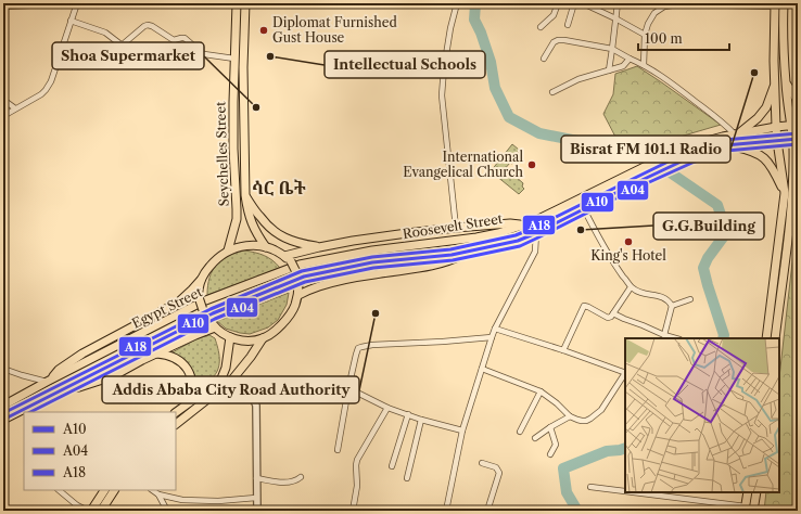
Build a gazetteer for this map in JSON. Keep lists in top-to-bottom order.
{
  "streets": {
    "main road": ["Seychelles Street", "Roosevelt Street", "Egypt Street"]
  },
  "crossings": [
    ["Roosevelt Street", "Egypt Street"]
  ],
  "districts": ["ሳር ቤት"],
  "places": [
    "Diplomat Furnished Gust House",
    "Intellectual Schools",
    "Bisrat FM 101.1 Radio",
    "Shoa Supermarket",
    "International Evangelical Church",
    "G.G.Building",
    "King's Hotel",
    "Addis Ababa City Road Authority"
  ],
  "lines": ["transit line A18", "transit line A10", "transit line A04"],
  "legend": ["A10", "A04", "A18"],
  "scale_bar": "100 m"
}
